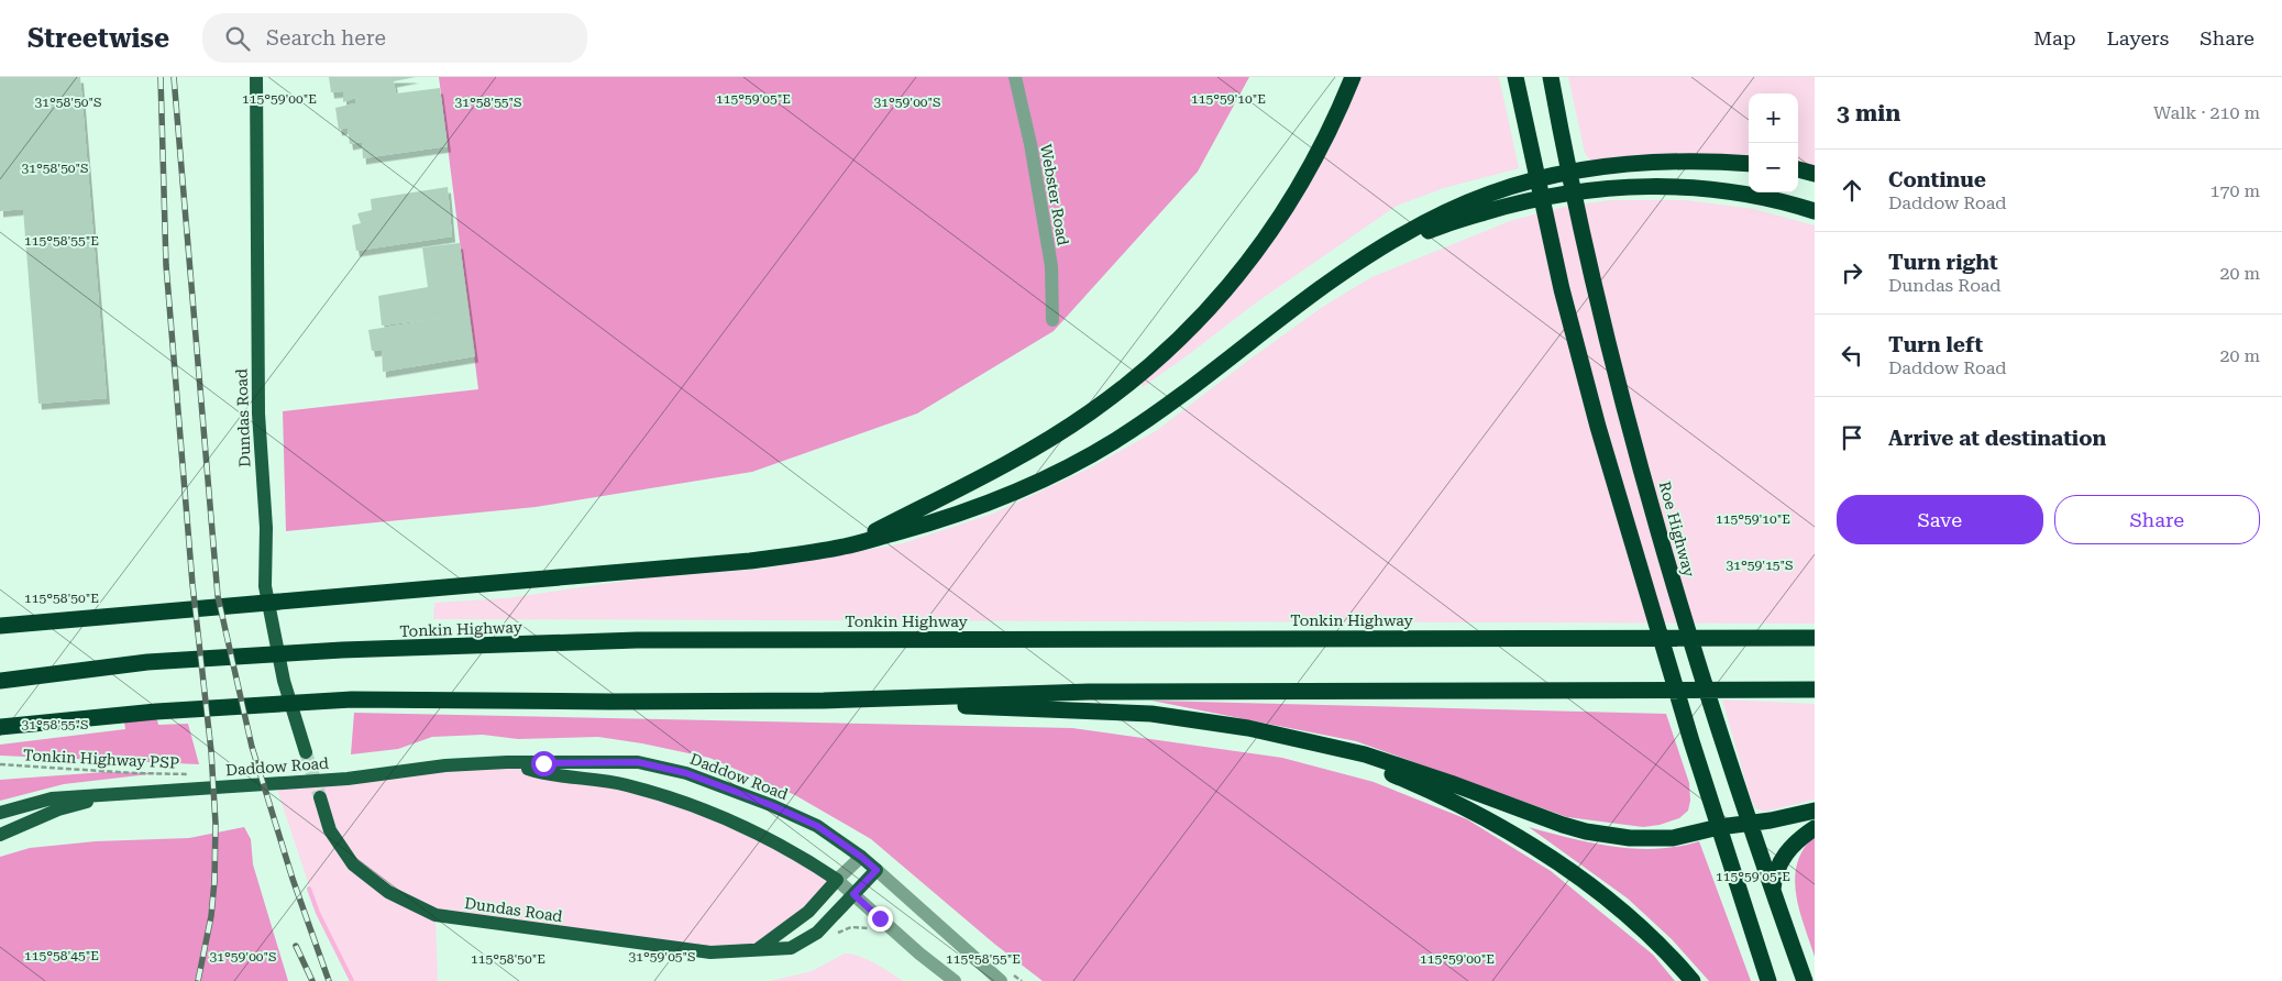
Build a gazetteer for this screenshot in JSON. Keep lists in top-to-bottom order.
{
  "streets": {
    "highway": ["Roe Highway", "Tonkin Highway"],
    "main road": ["Dundas Road", "Daddow Road"],
    "street": ["Webster Road"],
    "path": ["Tonkin Highway PSP"]
  },
  "crossings": [
    ["Dundas Road", "Daddow Road"]
  ],
  "page": {
    "header": "Streetwise",
    "search": "Search here",
    "nav": ["Map", "Layers", "Share"],
    "heading": ["3 min", "Walk · 210 m"],
    "map_buttons": ["+", "−"],
    "list": [
      ["Continue", "Daddow Road", "170 m"],
      ["Turn right", "Dundas Road", "20 m"],
      ["Turn left", "Daddow Road", "20 m"],
      "Arrive at destination"
    ],
    "buttons": ["Save", "Share"]
  },
  "coordinates": [
    "115°59'00\"E",
    "115°59'05\"E",
    "115°59'10\"E",
    "31°58'50\"S",
    "31°58'55\"S",
    "31°59'00\"S",
    "115°58'55\"E",
    "31°59'15\"S",
    "115°58'50\"E",
    "115°58'45\"E",
    "31°59'05\"S"
  ]
}
